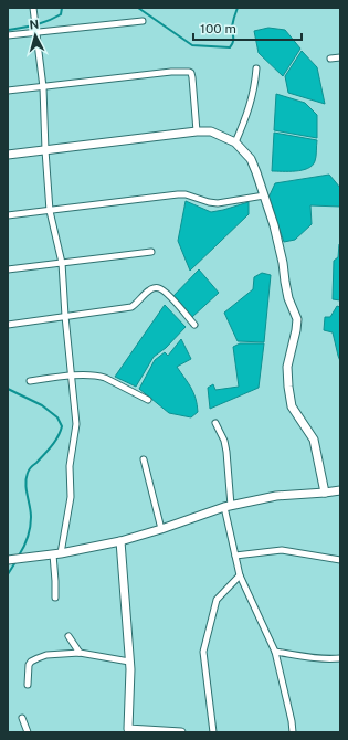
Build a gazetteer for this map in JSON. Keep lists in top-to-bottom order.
{
  "scale_bar": "100 m",
  "north": "top"
}
